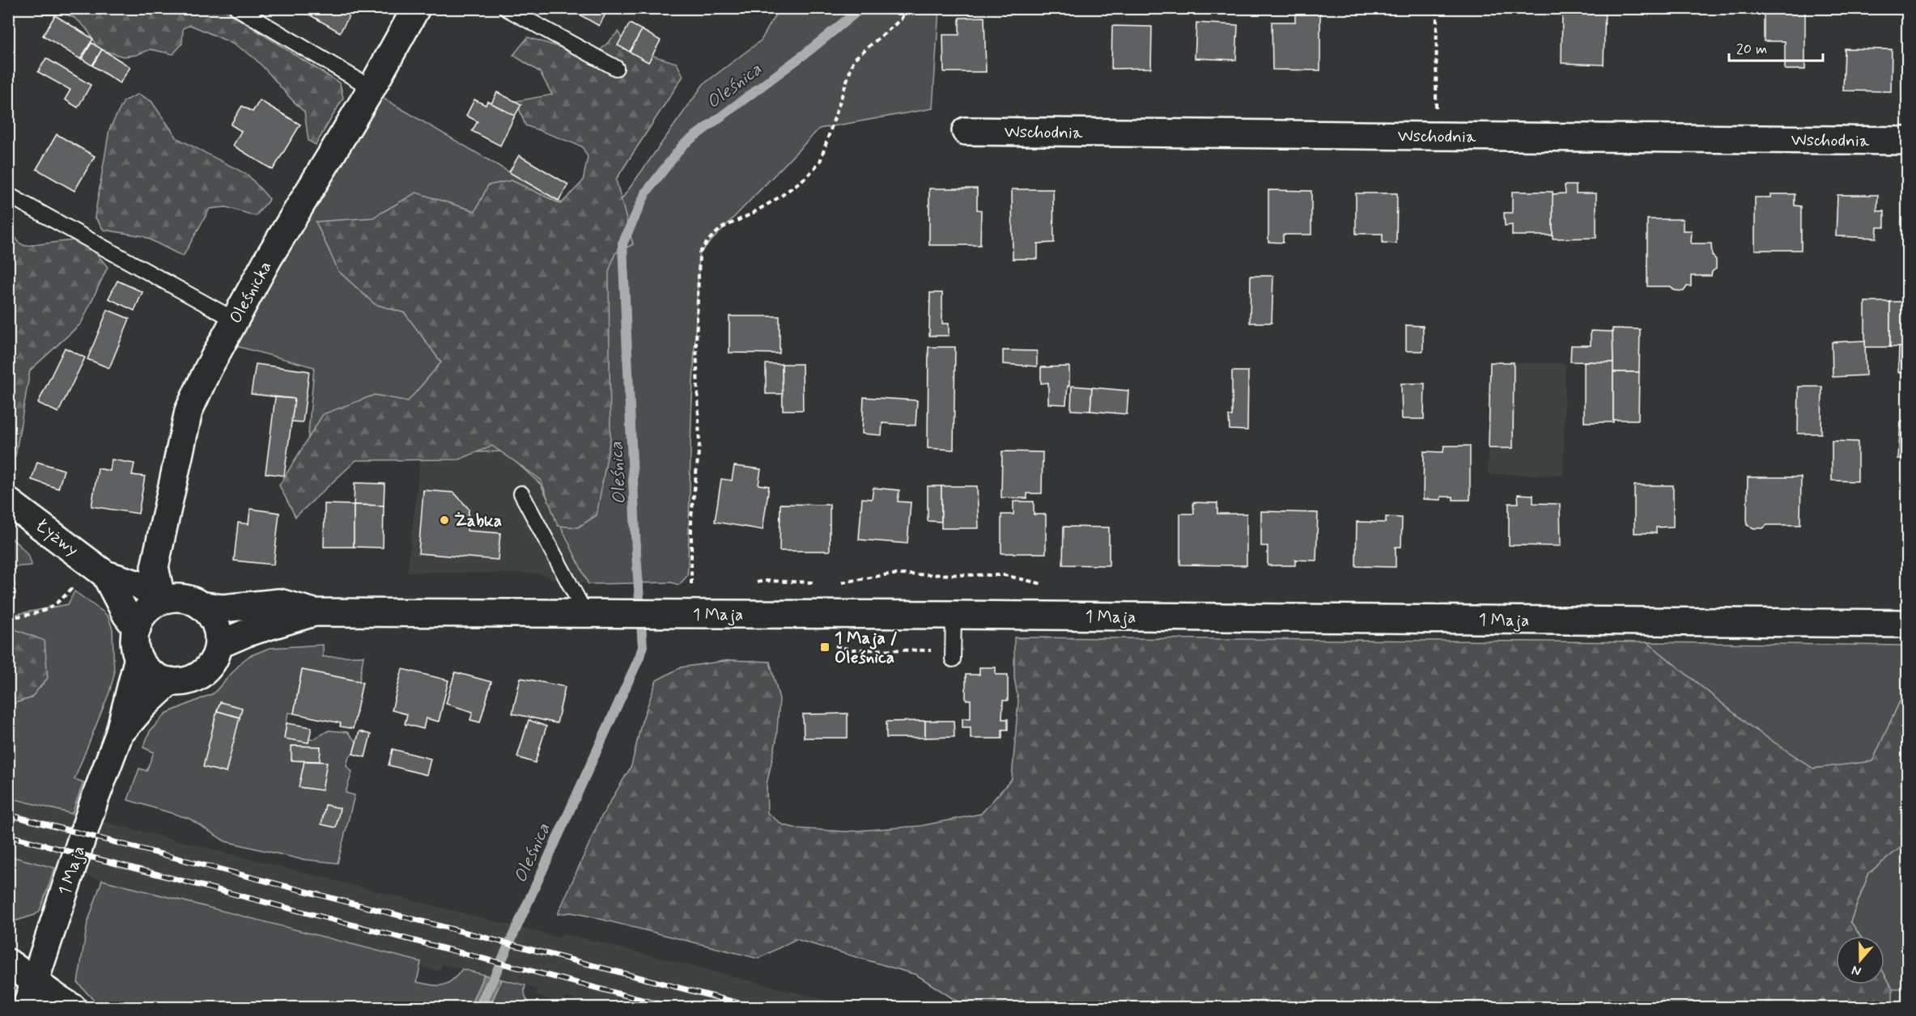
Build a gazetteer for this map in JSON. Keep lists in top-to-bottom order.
{
  "streets": {
    "street": [
      "Wschodnia",
      "Oleśnicka",
      "Łyżwy",
      "1 Maja"
    ]
  },
  "crossings": [
    ["Oleśnicka", "Łyżwy"],
    ["Oleśnicka", "1 Maja"],
    ["Łyżwy", "1 Maja"]
  ],
  "water": ["Oleśnica"],
  "places": {
    "other": ["Żabka"],
    "transit": ["1 Maja / Oleśnica"]
  },
  "scale_bar": "20 m",
  "north": "bottom"
}
